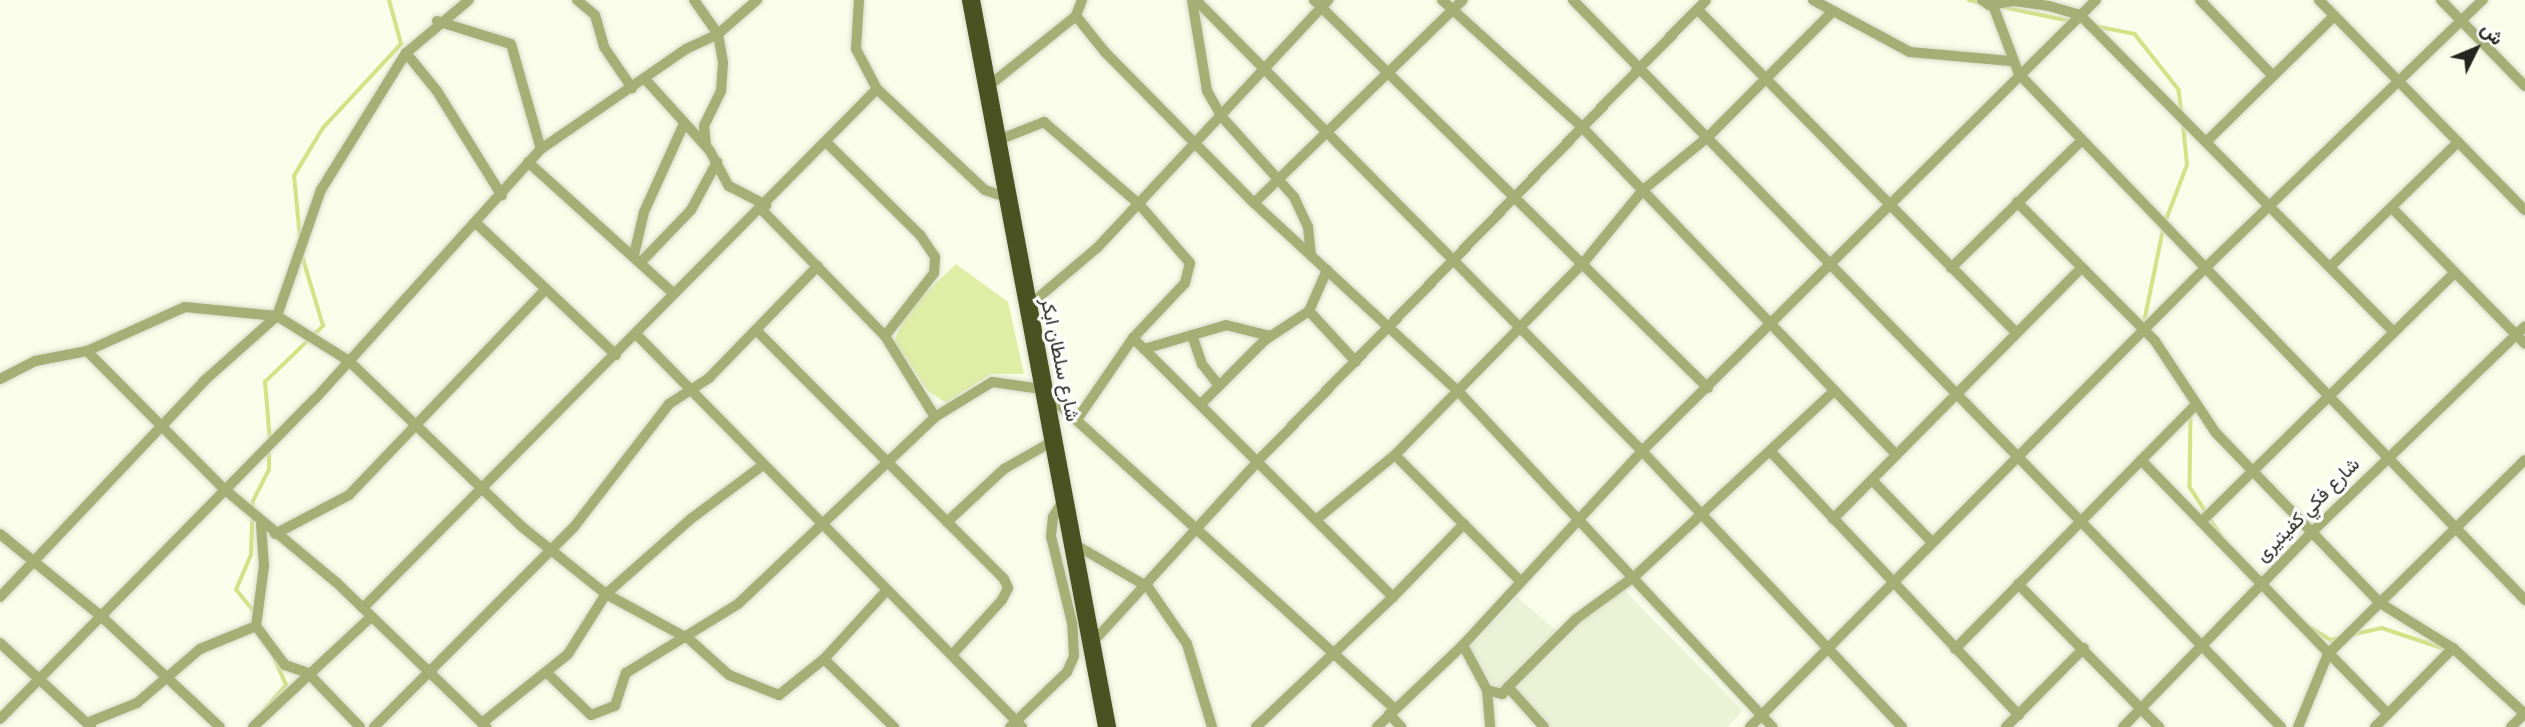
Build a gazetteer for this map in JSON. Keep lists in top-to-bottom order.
{
  "streets": {
    "highway": ["شارع سلطان ابكر"],
    "street": ["شارع فكي كفيتيرى"]
  },
  "north": "top right"
}
